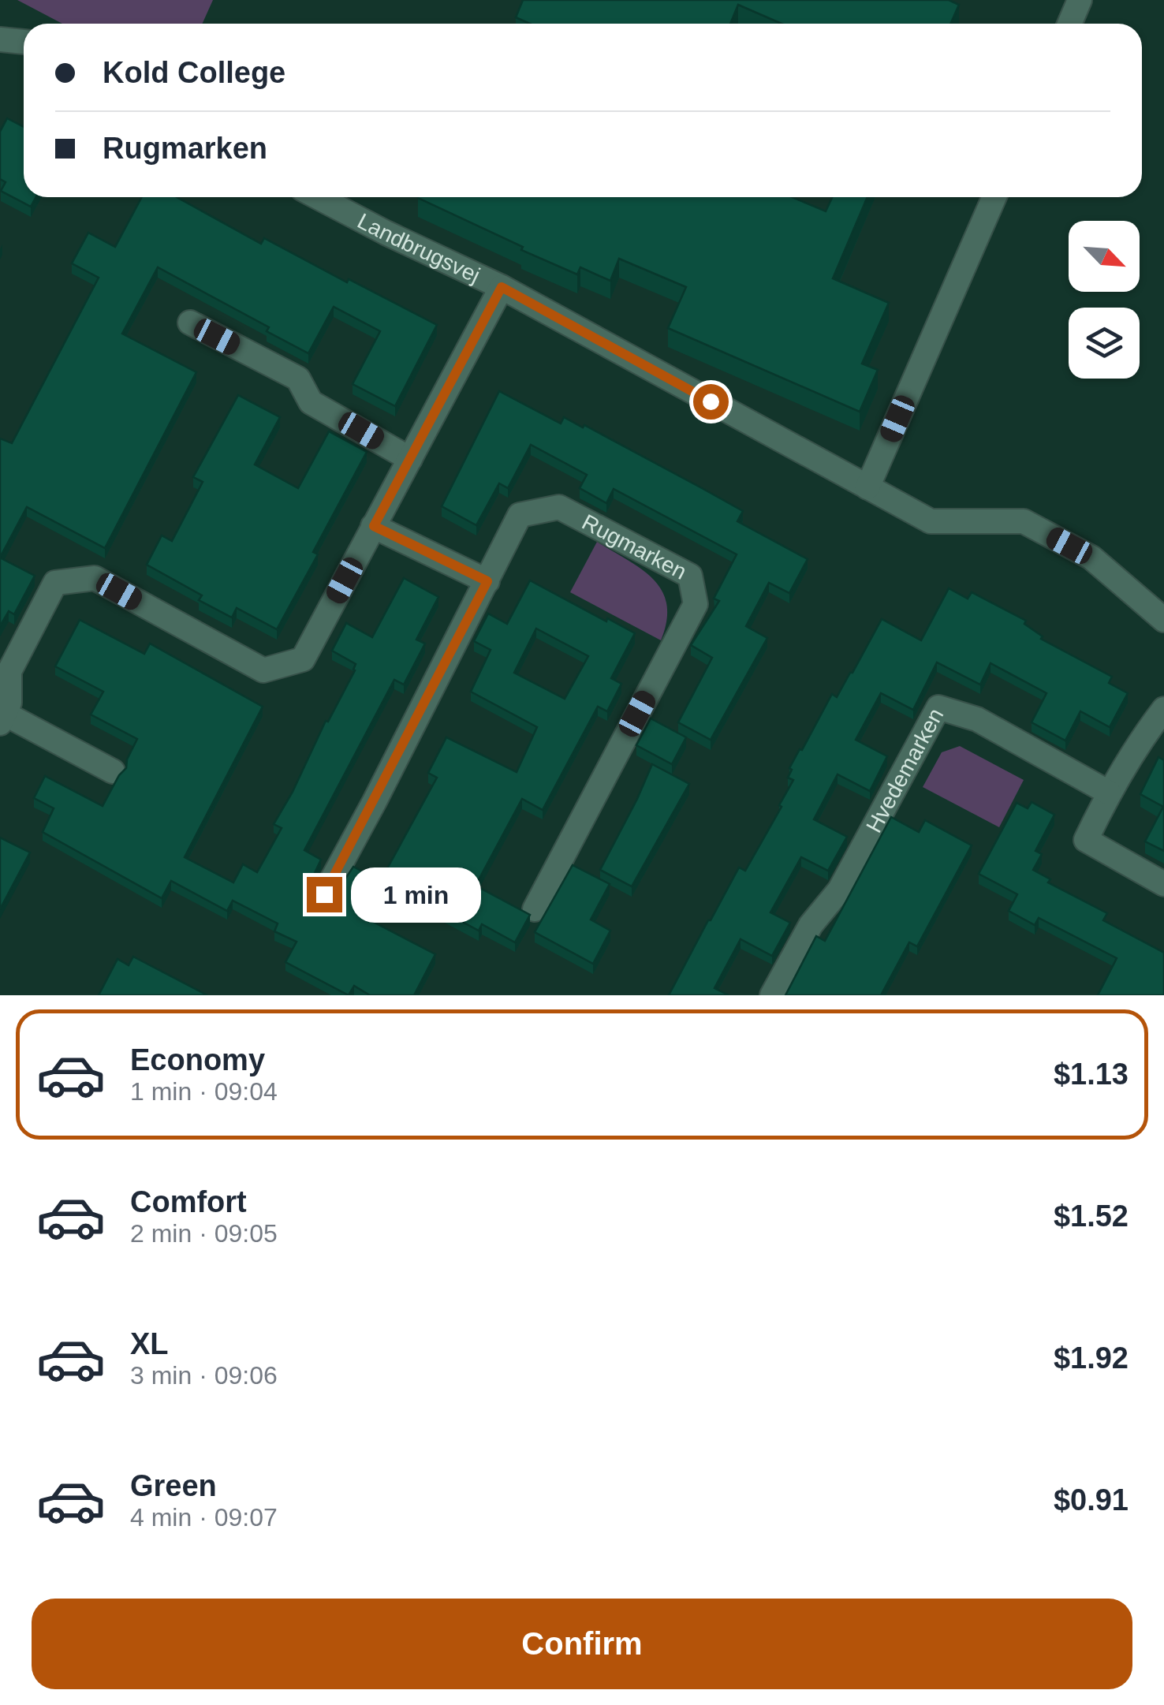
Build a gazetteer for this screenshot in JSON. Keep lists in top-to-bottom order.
{
  "streets": {
    "street": ["Landbrugsvej", "Rugmarken", "Hvedemarken"]
  },
  "north": "bottom right",
  "page": {
    "banner": ["Kold College", "Rugmarken"],
    "bubble": "1 min",
    "list": [
      {
        "name": "Economy",
        "note": "1 min · 09:04",
        "value": "$1.13"
      },
      {
        "name": "Comfort",
        "note": "2 min · 09:05",
        "value": "$1.52"
      },
      {
        "name": "XL",
        "note": "3 min · 09:06",
        "value": "$1.92"
      },
      {
        "name": "Green",
        "note": "4 min · 09:07",
        "value": "$0.91"
      }
    ],
    "buttons": "Confirm"
  }
}
